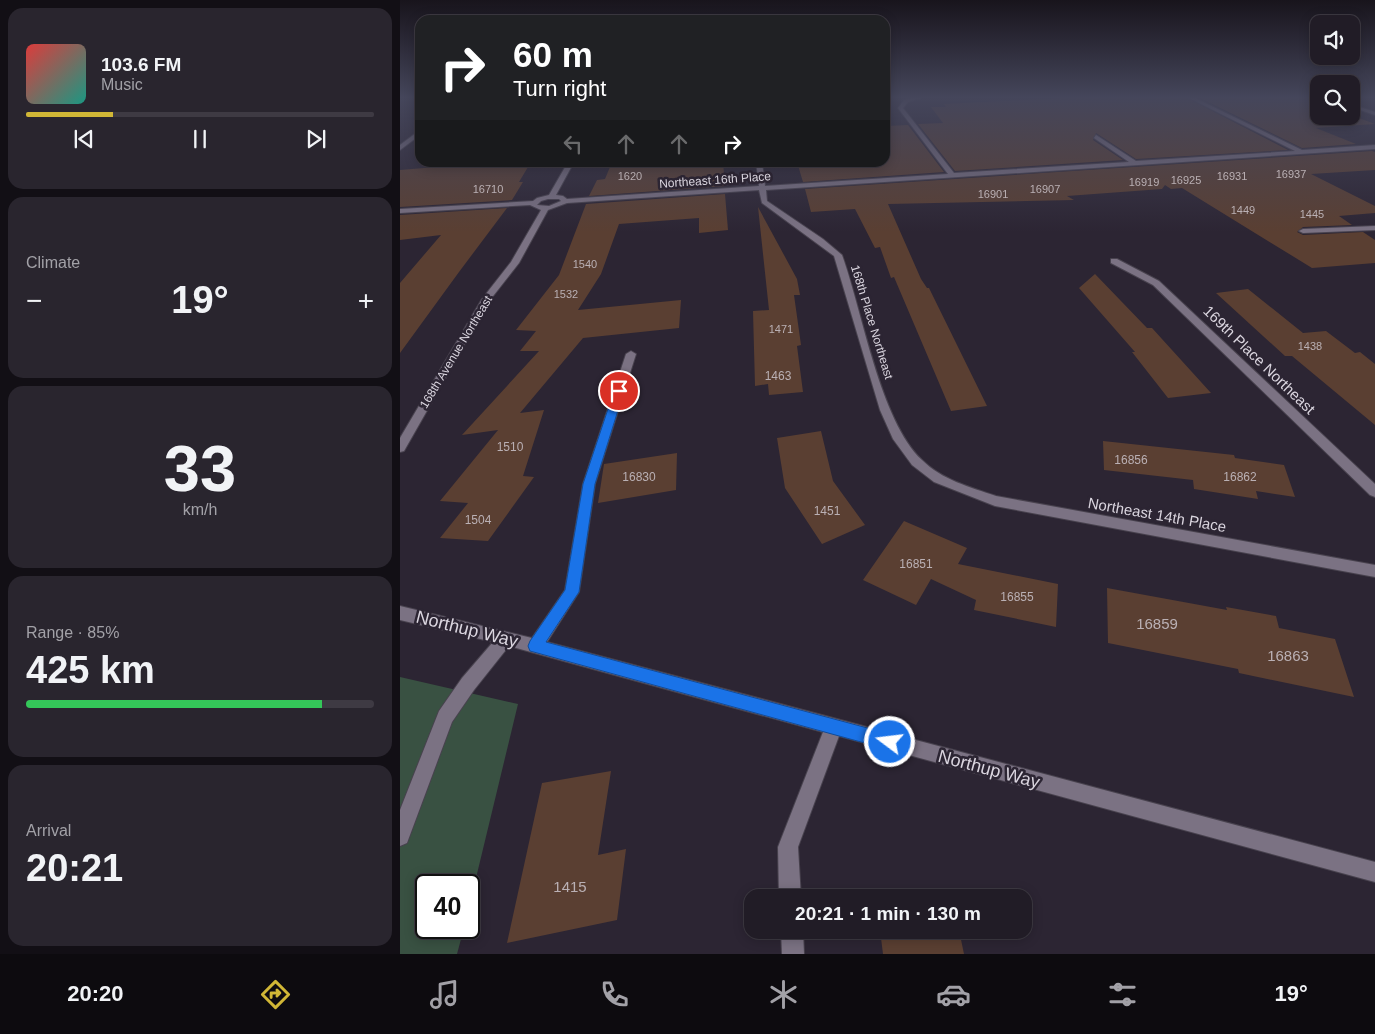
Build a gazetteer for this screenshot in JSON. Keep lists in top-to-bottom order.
{
  "streets": {
    "street": [
      "Northeast 16th Place",
      "168th Place Northeast",
      "168th Avenue Northeast",
      "169th Place Northeast",
      "Northeast 14th Place",
      "Northup Way"
    ]
  },
  "crossings": [
    ["Northeast 16th Place", "168th Place Northeast"],
    ["168th Place Northeast", "Northeast 14th Place"]
  ],
  "house_numbers": [
    "16937",
    "1620",
    "16931",
    "16925",
    "16919",
    "16710",
    "16907",
    "16901",
    "1449",
    "1445",
    "1540",
    "1532",
    "1471",
    "1438",
    "1463",
    "1510",
    "16856",
    "16830",
    "16862",
    "1451",
    "1504",
    "16851",
    "16855",
    "16859",
    "16863",
    "1415"
  ],
  "page": {
    "turn": ["60 m", "Turn right"],
    "song": ["103.6 FM", "Music"],
    "tile": [
      "Climate",
      ["33", "km/h"],
      ["Range · 85%", "425 km"],
      ["Arrival", "20:21"]
    ],
    "heat": ["−", "19°", "+"],
    "limit": "40",
    "trip": "20:21 · 1 min · 130 m",
    "tabs": ["20:20", "19°"]
  }
}
